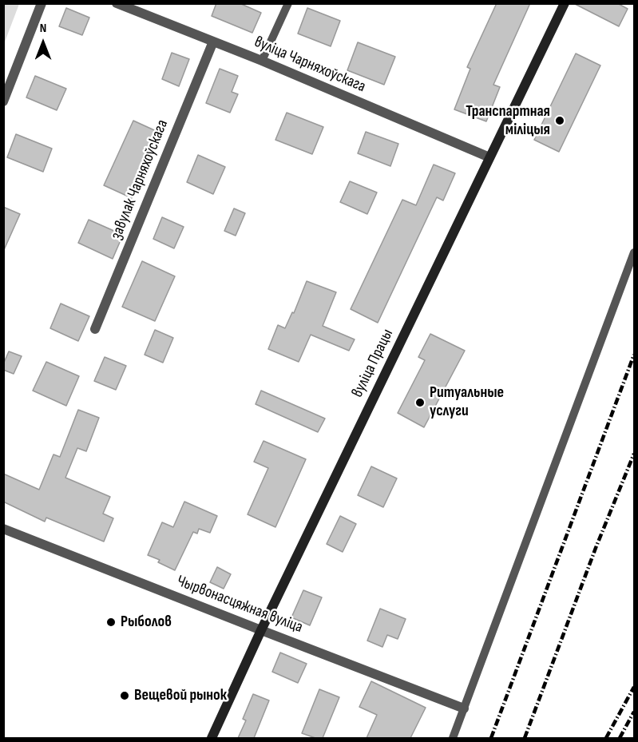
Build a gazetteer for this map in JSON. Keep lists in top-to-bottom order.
{
  "streets": {
    "main road": ["вуліца Працы"],
    "street": ["вуліца Чарняхоўскага", "завулак Чарняхоўскага", "Чырвонасцяжная вуліца"]
  },
  "crossings": [
    ["вуліца Чарняхоўскага", "завулак Чарняхоўскага"],
    ["вуліца Чарняхоўскага", "вуліца Працы"],
    ["вуліца Працы", "Чырвонасцяжная вуліца"]
  ],
  "places": [
    "Транспартная міліцыя",
    "Ритуальные услуги",
    "Рыболов",
    "Вещевой рынок"
  ],
  "north": "top"
}
